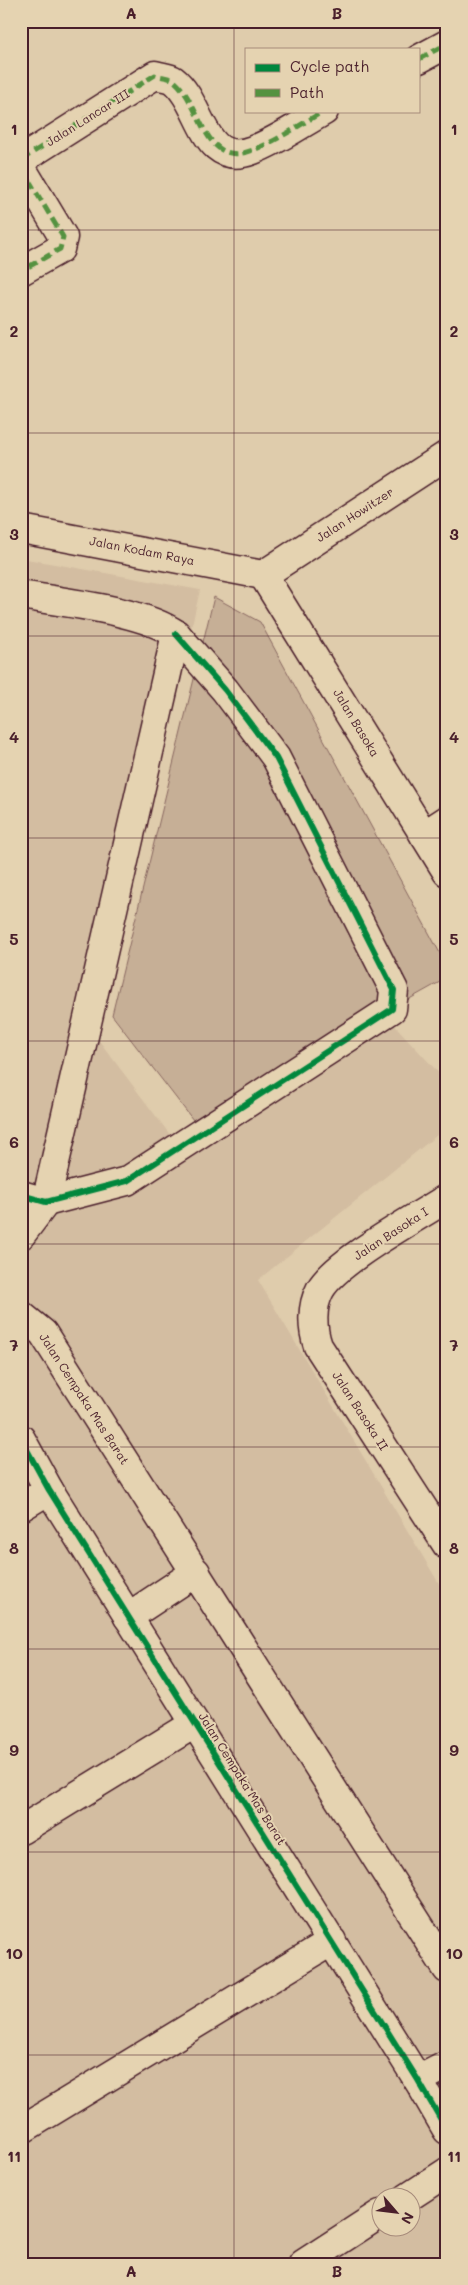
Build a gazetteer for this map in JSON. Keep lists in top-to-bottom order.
{
  "streets": {
    "street": [
      "Jalan Lancar III",
      "Jalan Howitzer",
      "Jalan Kodam Raya",
      "Jalan Basoka",
      "Jalan Basoka I",
      "Jalan Cempaka Mas Barat",
      "Jalan Basoka II"
    ]
  },
  "crossings": [
    ["Jalan Howitzer", "Jalan Kodam Raya"],
    ["Jalan Howitzer", "Jalan Basoka"],
    ["Jalan Kodam Raya", "Jalan Basoka"],
    ["Jalan Basoka I", "Jalan Basoka II"]
  ],
  "legend": ["Cycle path", "Path"],
  "north": "bottom right",
  "grid": {
    "columns": ["A", "B"],
    "rows": [
      "1",
      "2",
      "3",
      "4",
      "5",
      "6",
      "7",
      "8",
      "9",
      "10",
      "11"
    ]
  }
}
